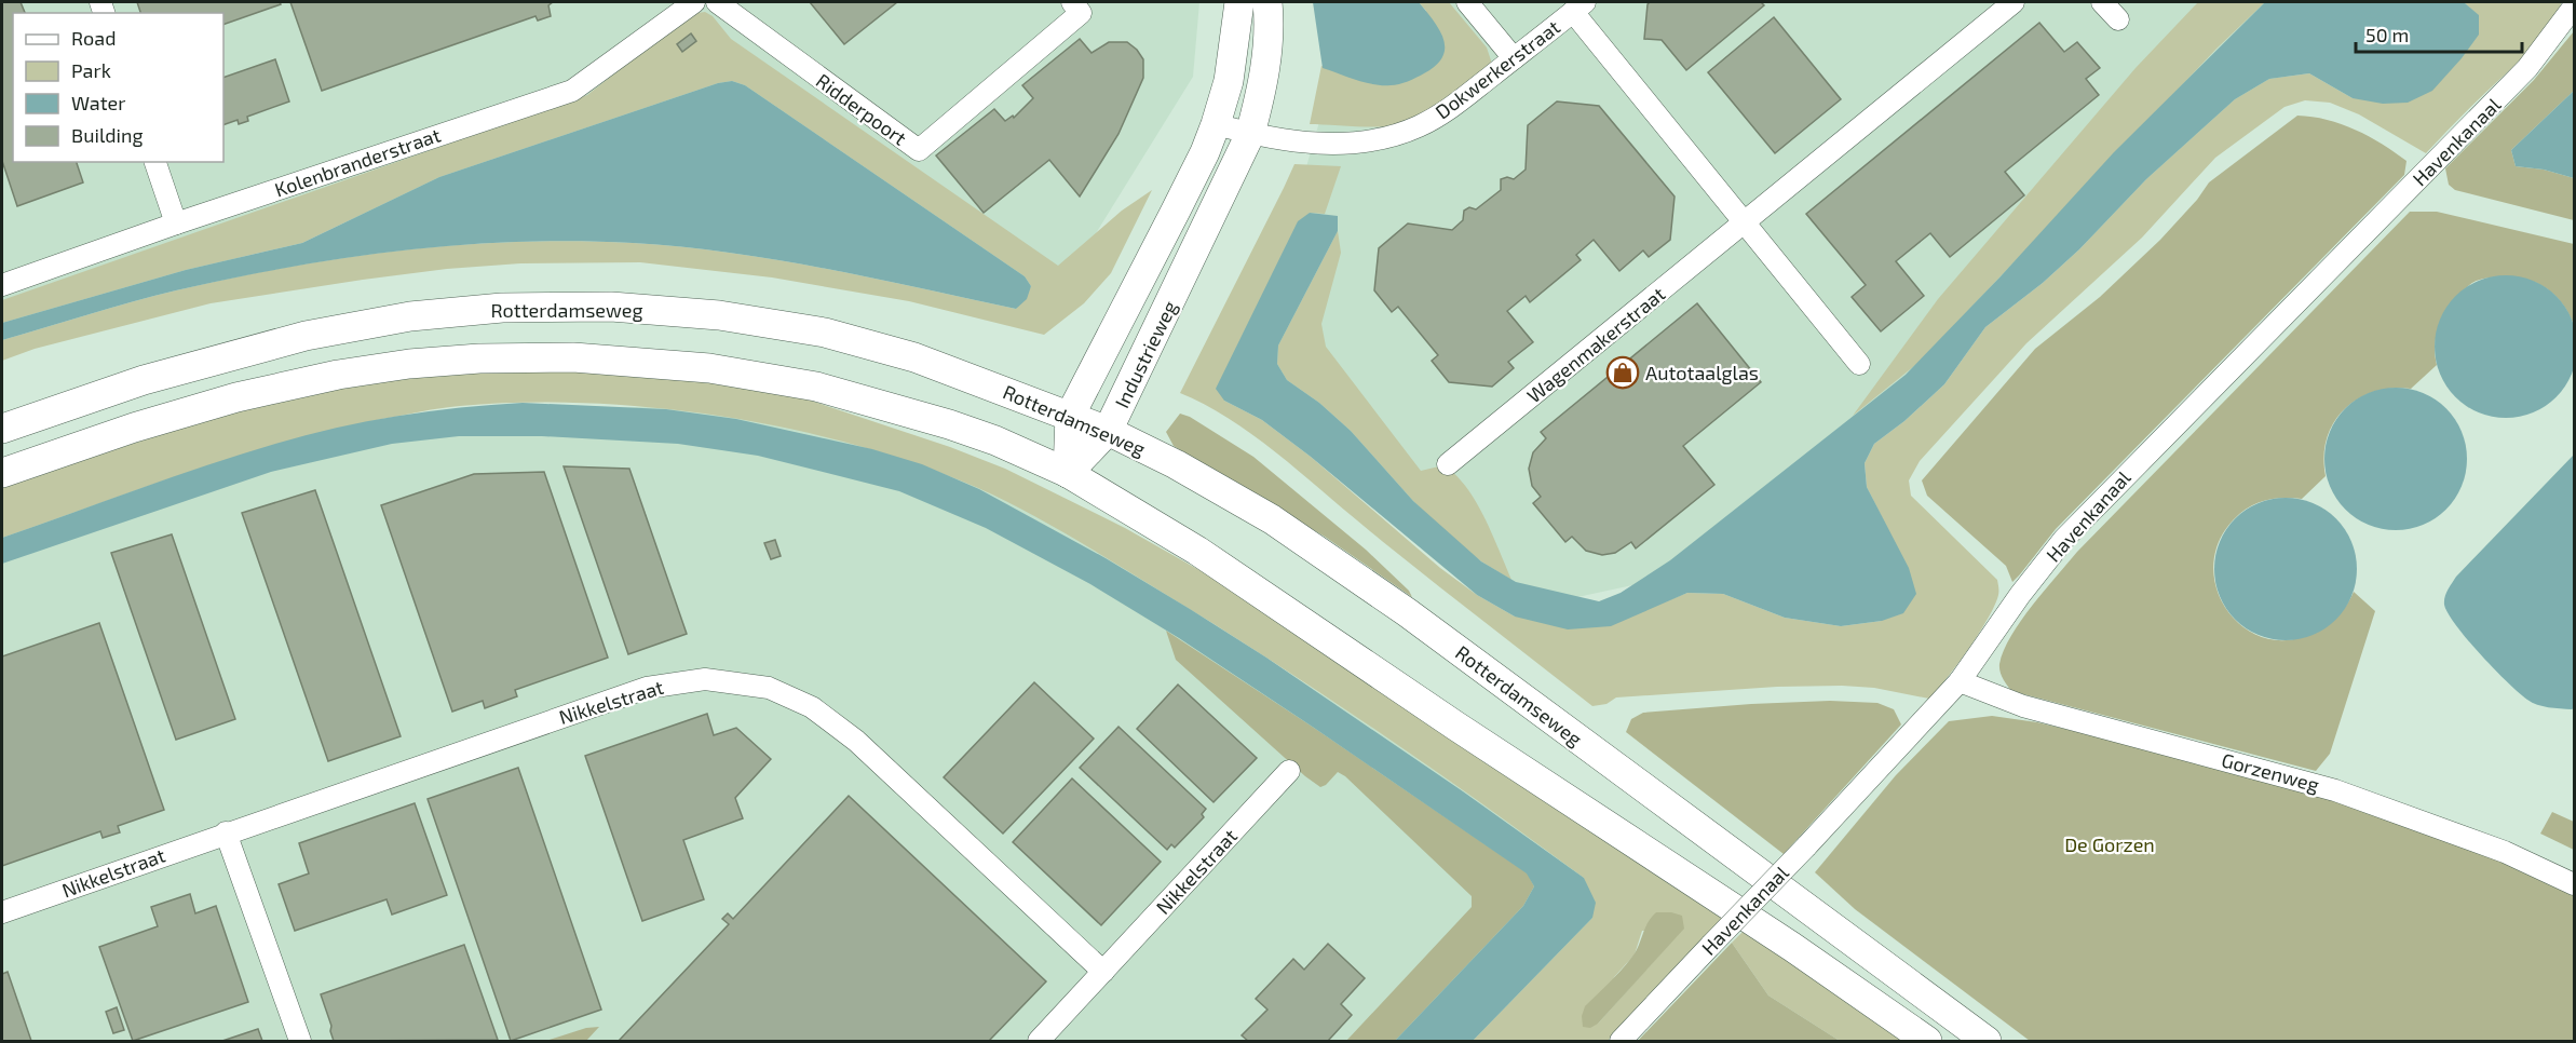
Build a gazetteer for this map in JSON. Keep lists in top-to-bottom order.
{
  "streets": {
    "main road": ["Rotterdamseweg", "Industrieweg"],
    "street": [
      "Dokwerkerstraat",
      "Ridderpoort",
      "Havenkanaal",
      "Kolenbranderstraat",
      "Wagenmakerstraat",
      "Nikkelstraat",
      "Gorzenweg"
    ]
  },
  "crossings": [
    ["Dokwerkerstraat", "Industrieweg"],
    ["Havenkanaal", "Gorzenweg"],
    ["Rotterdamseweg", "Industrieweg"]
  ],
  "parks": ["De Gorzen"],
  "places": {
    "shop": ["Autotaalglas"]
  },
  "legend": [
    "Road",
    "Park",
    "Water",
    "Building"
  ],
  "scale_bar": "50 m"
}
